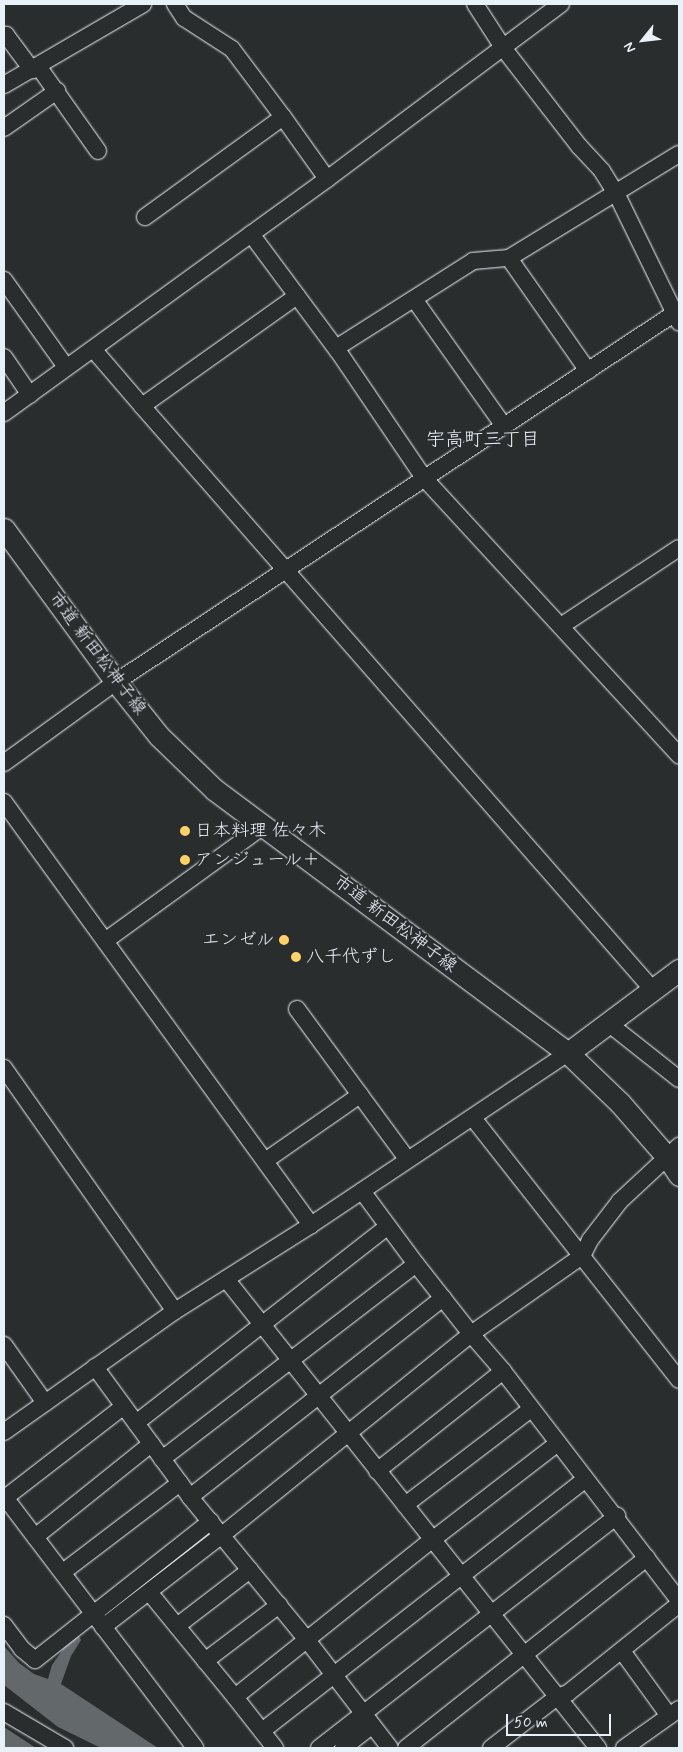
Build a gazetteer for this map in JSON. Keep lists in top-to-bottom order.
{
  "streets": {
    "street": ["市道 新田松神子線"]
  },
  "districts": ["宇高町三丁目"],
  "places": [
    "日本料理 佐々木",
    "アンジュール＋",
    "エンゼル",
    "八千代ずし"
  ],
  "scale_bar": "50 m",
  "north": "bottom left"
}
